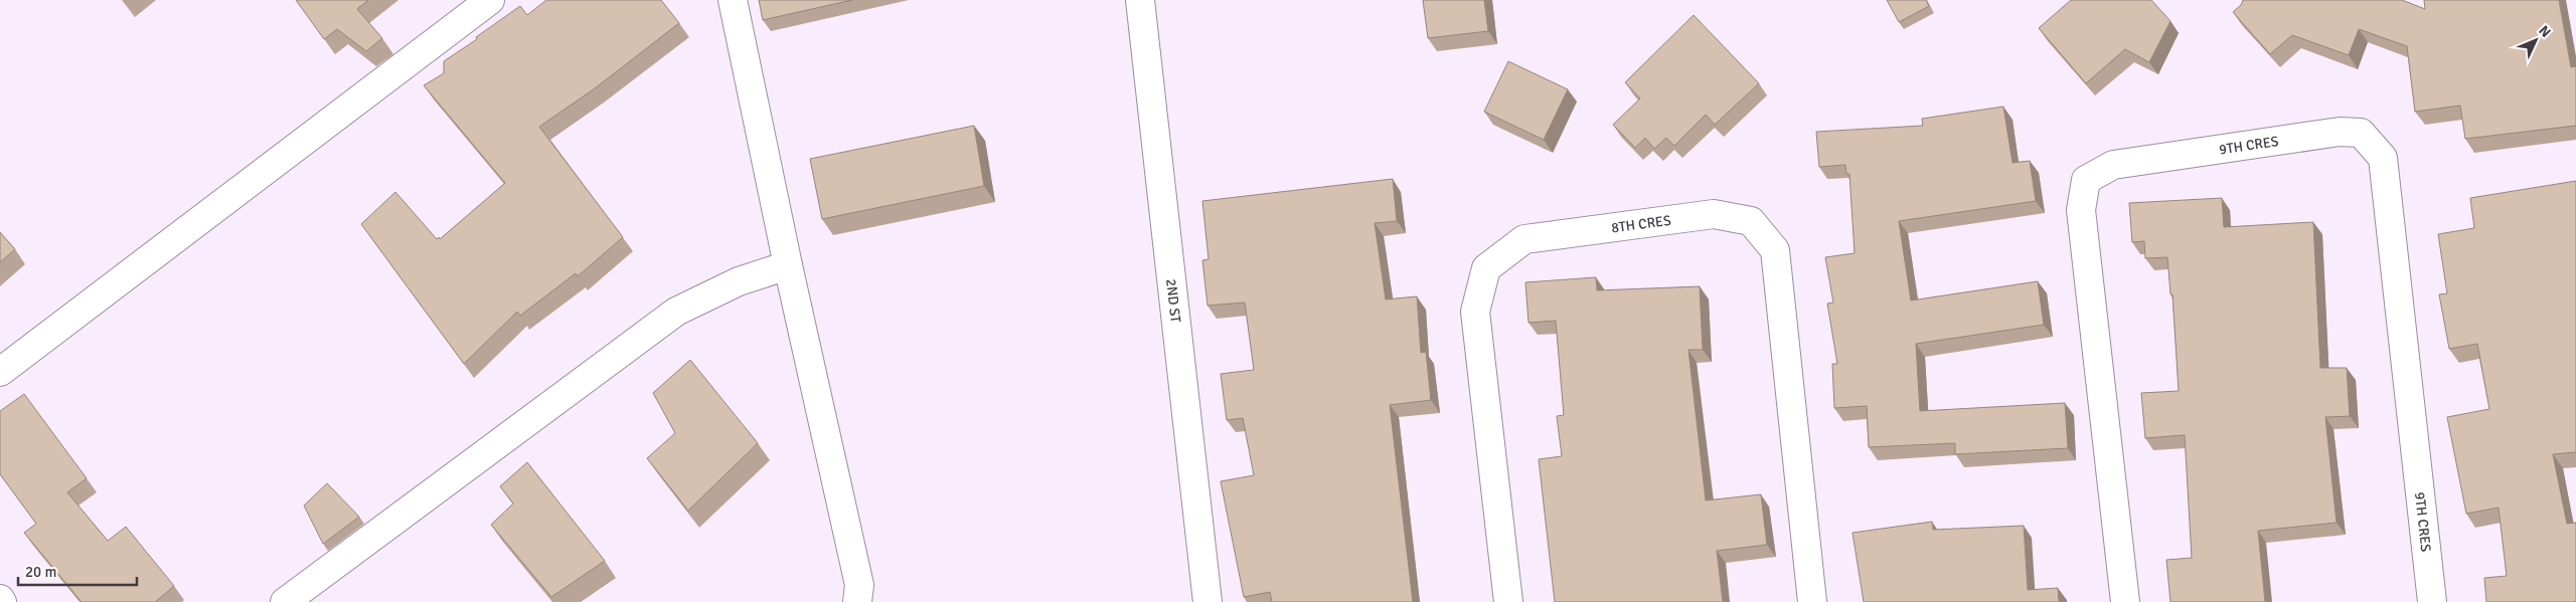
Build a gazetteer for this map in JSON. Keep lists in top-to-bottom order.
{
  "streets": {
    "street": ["9TH CRES", "8TH CRES", "2ND ST"]
  },
  "scale_bar": "20 m",
  "north": "top right"
}
